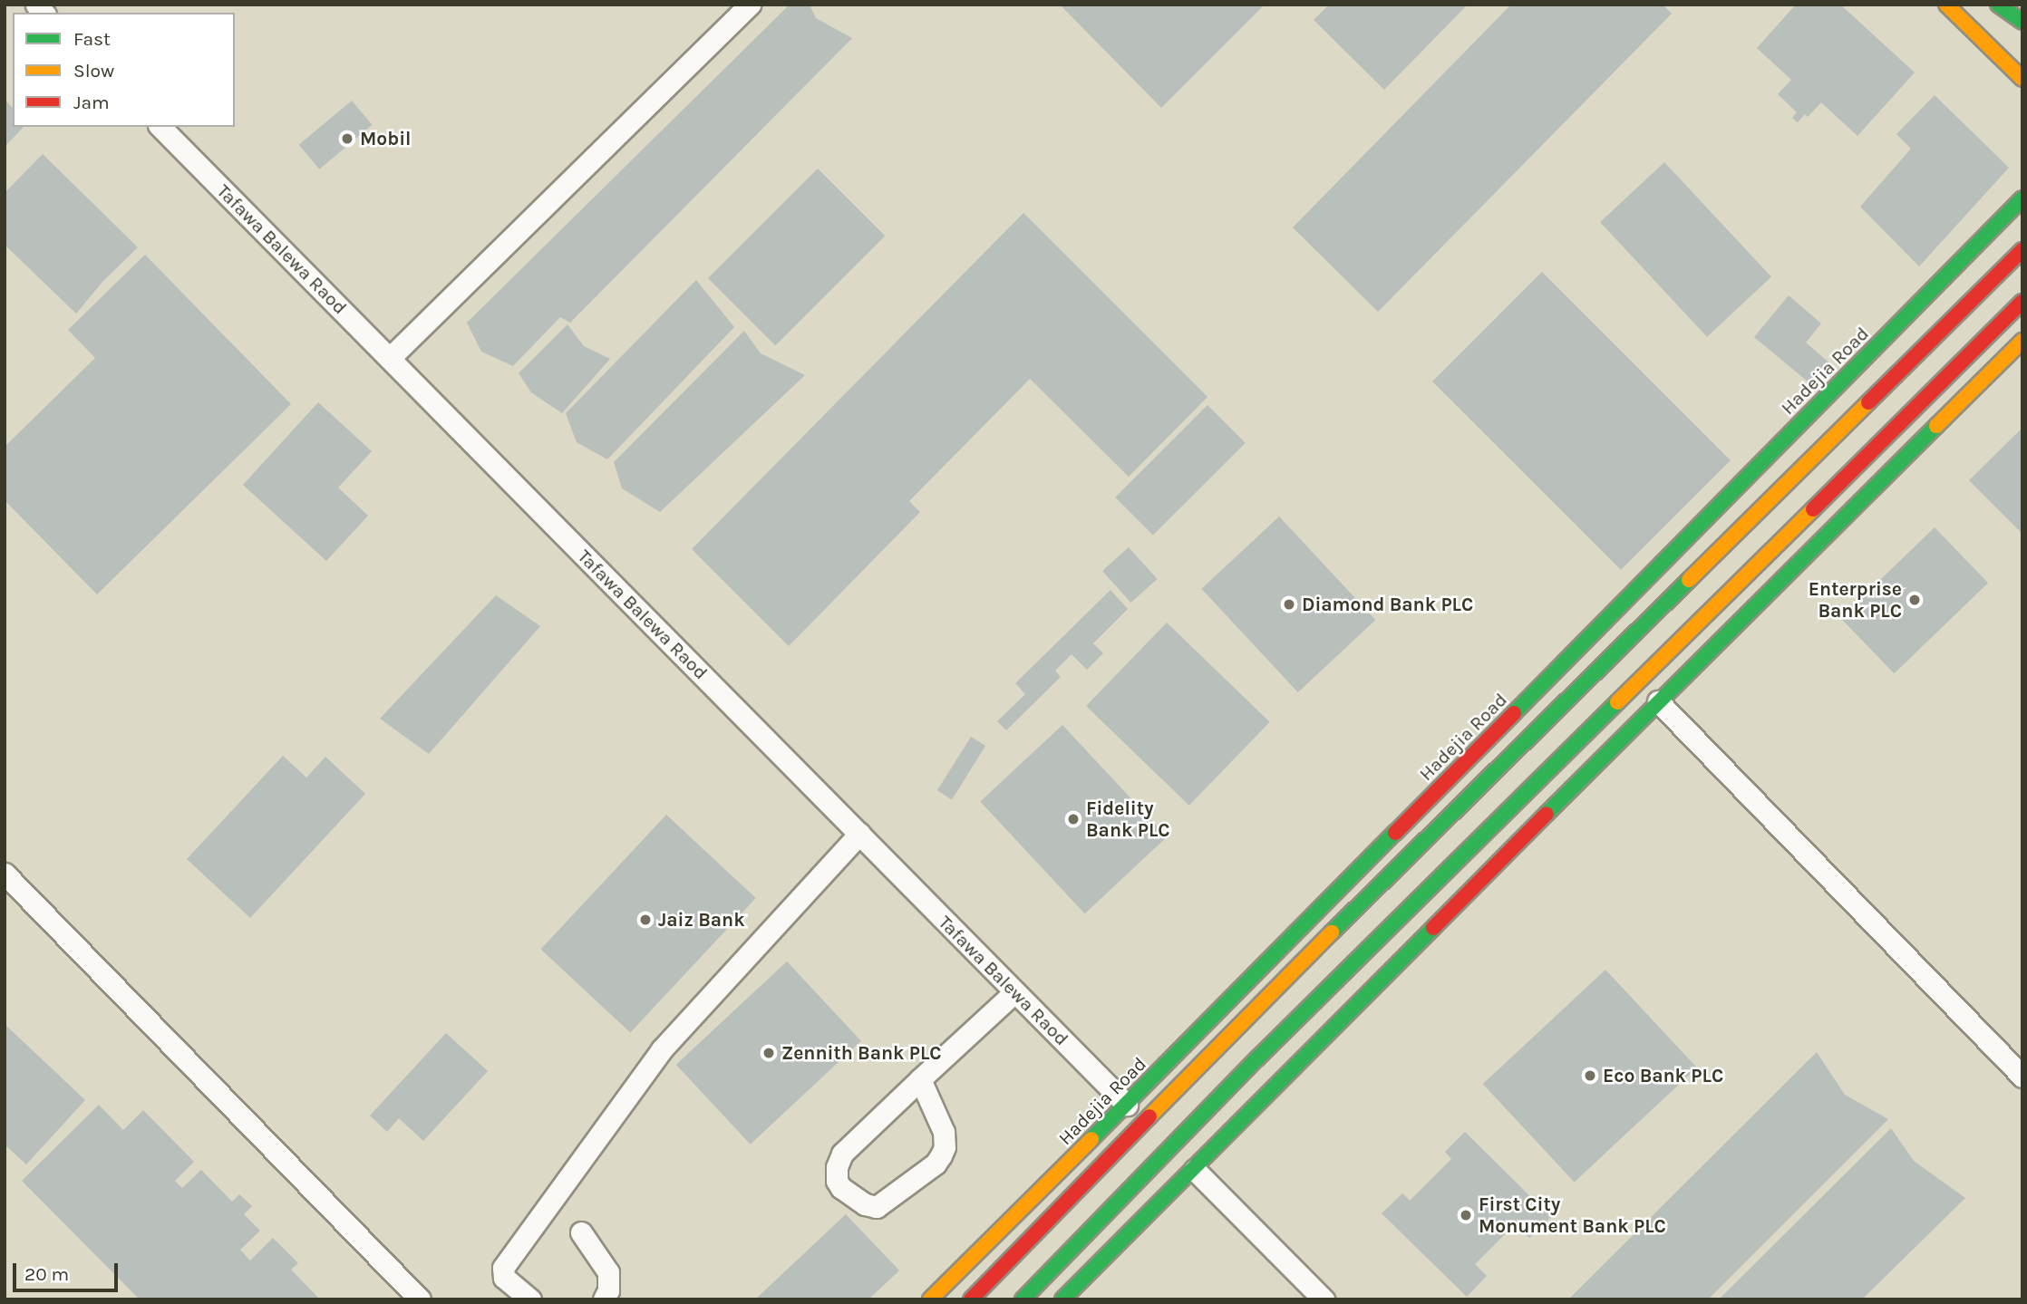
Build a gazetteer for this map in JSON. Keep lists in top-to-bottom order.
{
  "streets": {
    "main road": ["Hadejia Road"],
    "lane": ["Tafawa Balewa Raod"]
  },
  "crossings": [
    ["Tafawa Balewa Raod", "Hadejia Road"]
  ],
  "places": [
    "Mobil",
    "Enterprise Bank PLC",
    "Diamond Bank PLC",
    "Fidelity Bank PLC",
    "Jaiz Bank",
    "Zennith Bank PLC",
    "Eco Bank PLC",
    "First City Monument Bank PLC"
  ],
  "legend": ["Fast", "Slow", "Jam"],
  "scale_bar": "20 m"
}
